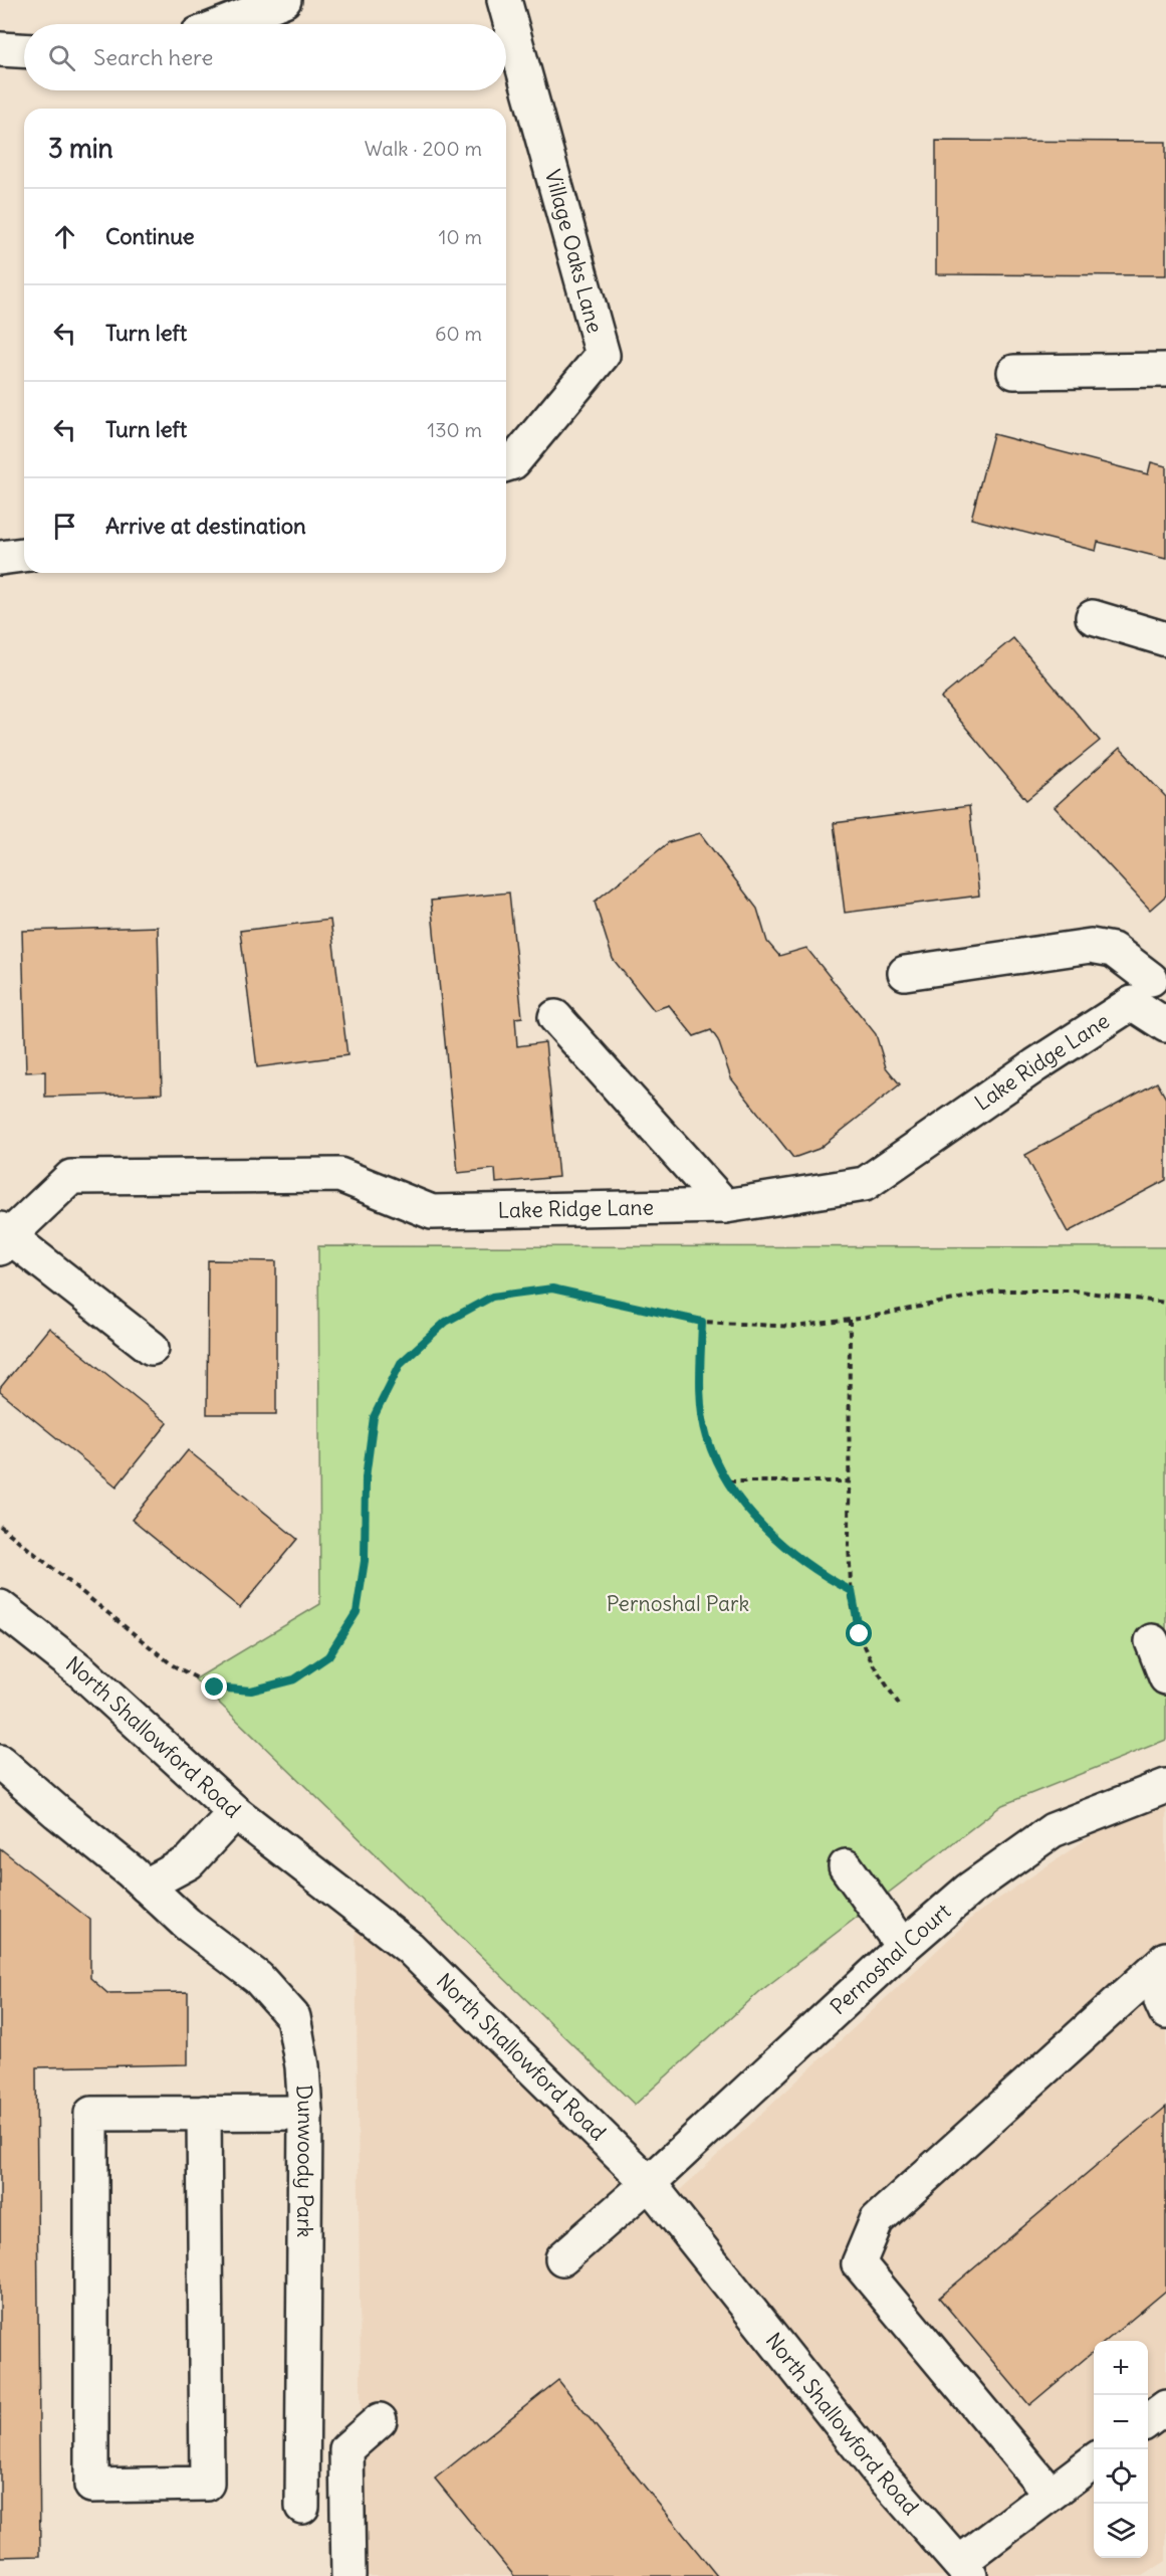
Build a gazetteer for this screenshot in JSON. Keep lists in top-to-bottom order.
{
  "streets": {
    "street": [
      "Village Oaks Lane",
      "Lake Ridge Lane",
      "North Shallowford Road",
      "Pernoshal Court",
      "Dunwoody Park"
    ]
  },
  "crossings": [
    ["North Shallowford Road", "Pernoshal Court"]
  ],
  "parks": ["Pernoshal Park"],
  "page": {
    "search": "Search here",
    "heading": ["3 min", "Walk · 200 m"],
    "list": [
      ["Continue", "10 m"],
      ["Turn left", "60 m"],
      ["Turn left", "130 m"],
      "Arrive at destination"
    ],
    "map_buttons": ["+", "−"]
  }
}
